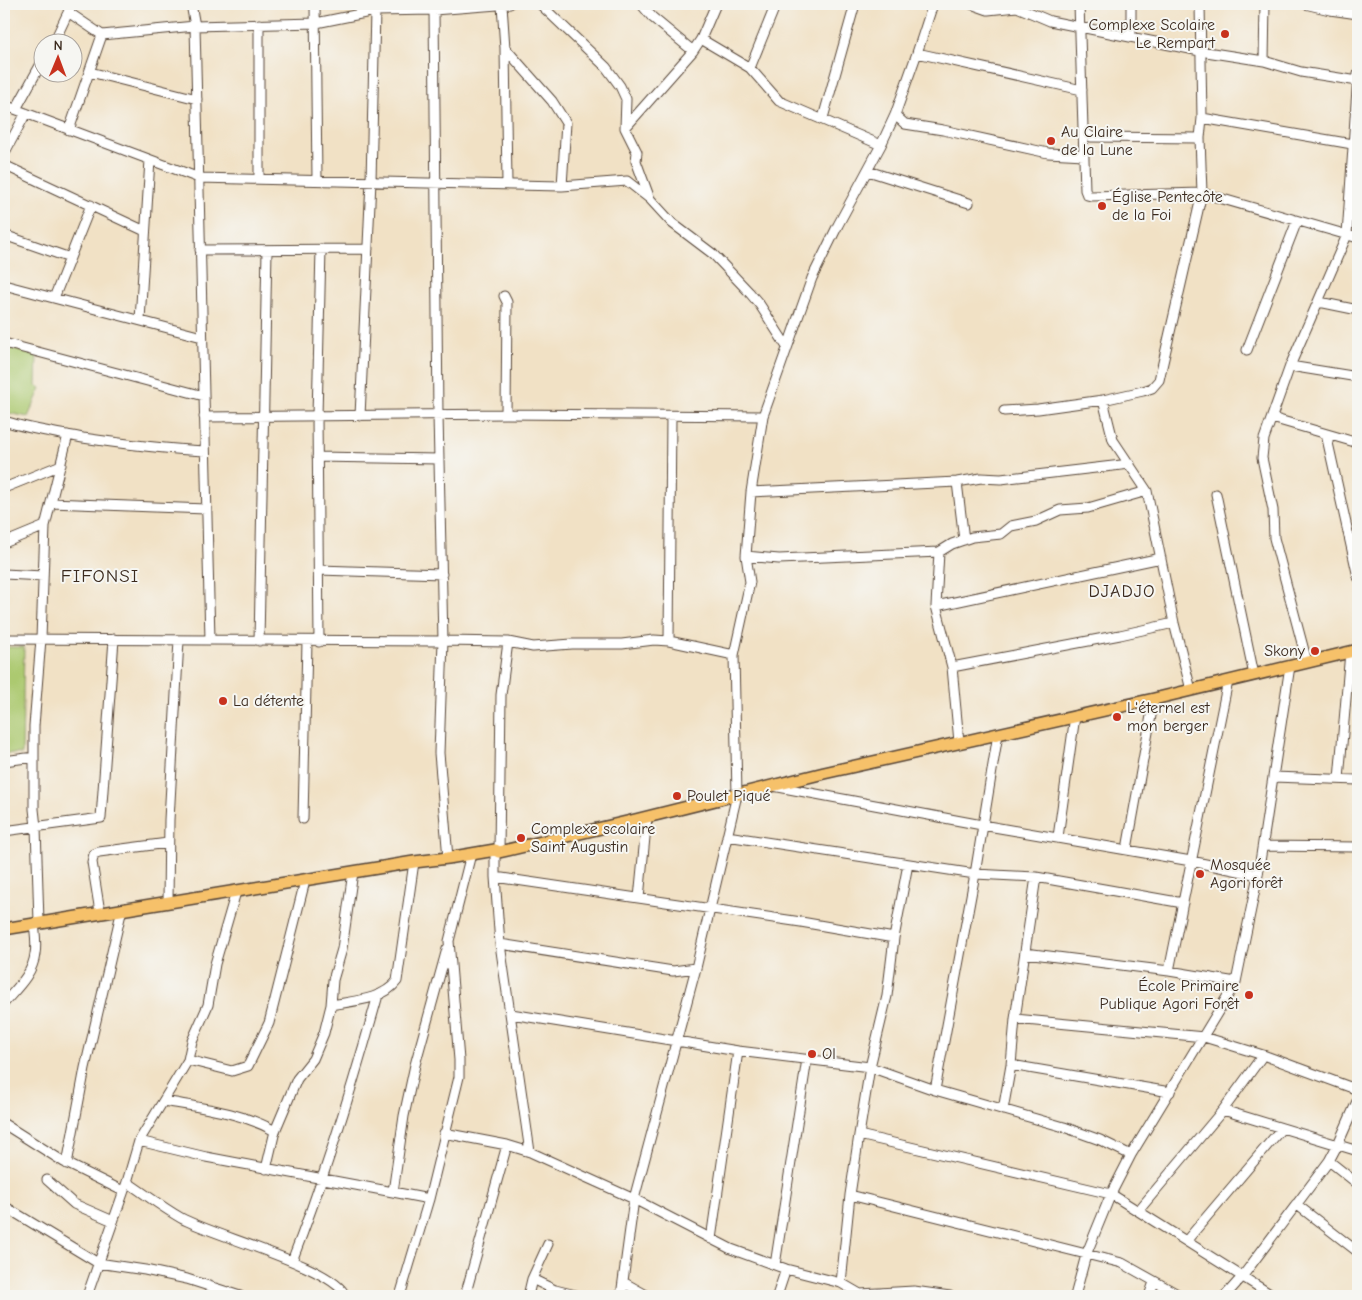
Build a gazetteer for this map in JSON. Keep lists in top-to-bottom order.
{
  "districts": ["FIFONSI", "DJADJO"],
  "places": [
    "Complexe Scolaire Le Rempart",
    "Au Claire de la Lune",
    "Église Pentecôte de la Foi",
    "Skony",
    "La détente",
    "L'éternel est mon berger",
    "Poulet Piqué",
    "Complexe scolaire Saint Augustin",
    "Mosquée Agori forêt",
    "École Primaire Publique Agori Forêt",
    "Ol"
  ],
  "north": "top"
}
